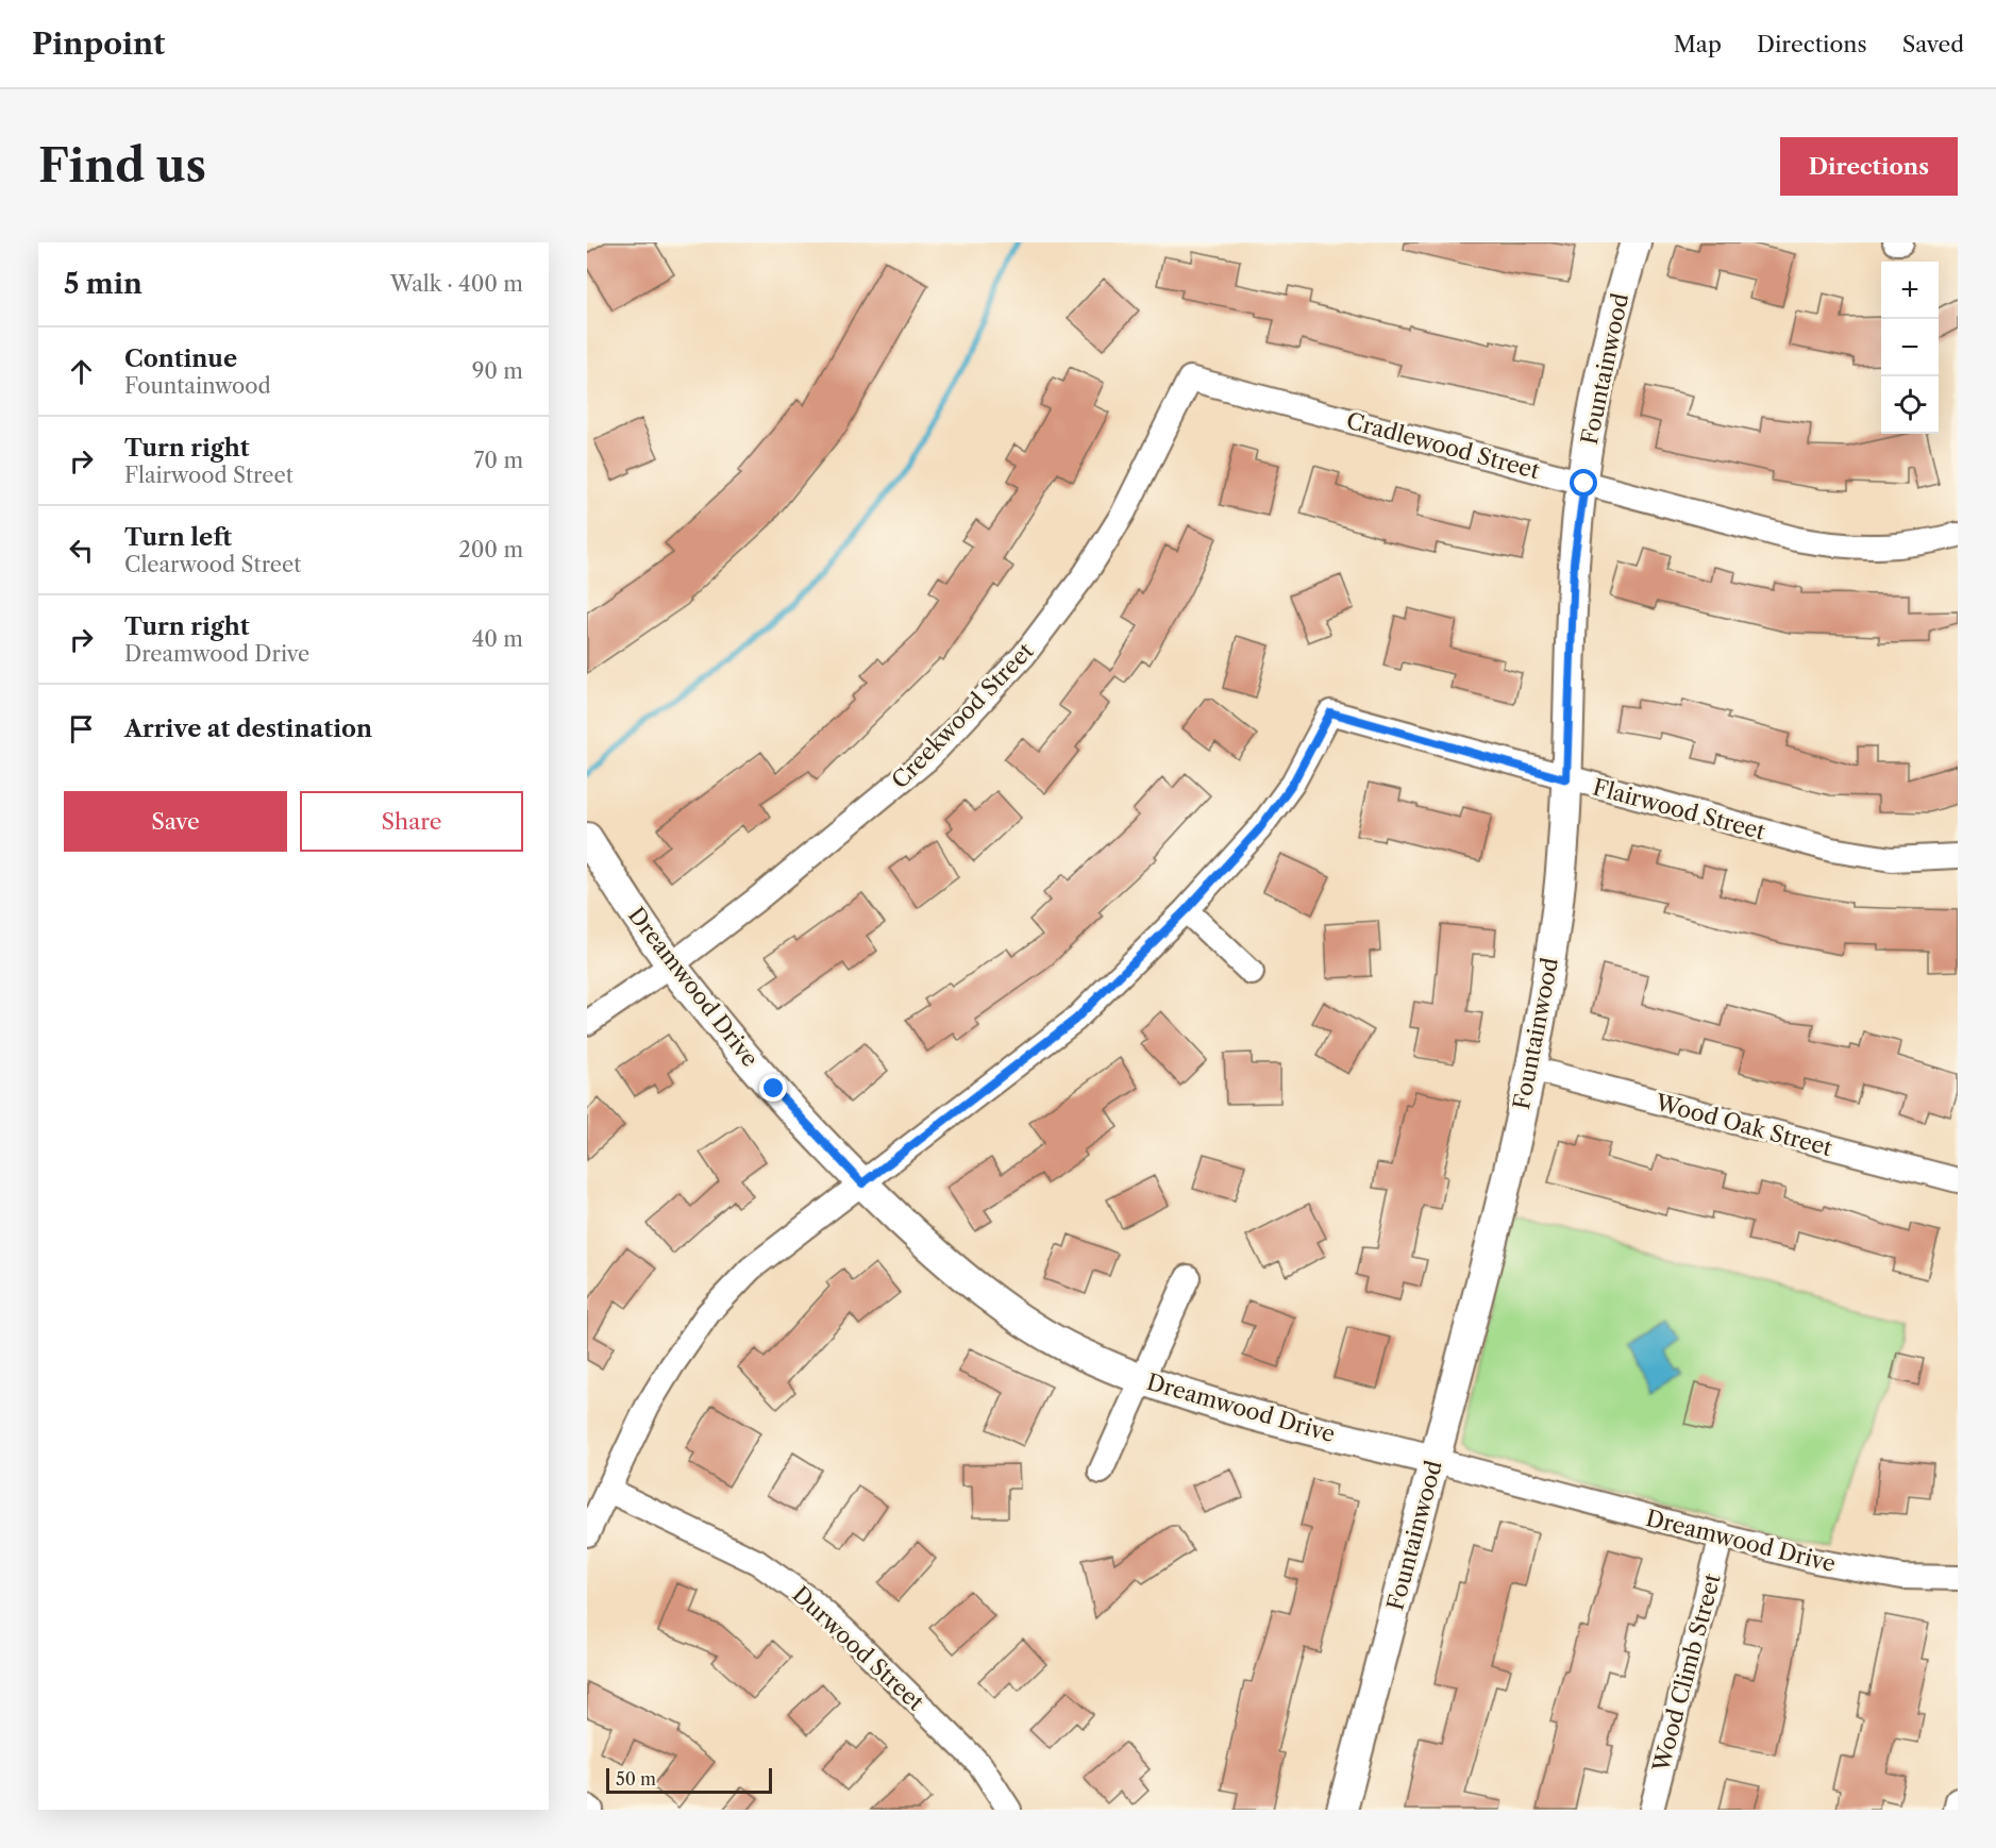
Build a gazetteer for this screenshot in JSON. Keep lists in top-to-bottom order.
{
  "streets": {
    "street": [
      "Fountainwood",
      "Cradlewood Street",
      "Creekwood Street",
      "Flairwood Street",
      "Dreamwood Drive",
      "Wood Oak Street",
      "Durwood Street",
      "Wood Climb Street"
    ]
  },
  "crossings": [
    ["Fountainwood", "Cradlewood Street"],
    ["Fountainwood", "Flairwood Street"],
    ["Fountainwood", "Dreamwood Drive"],
    ["Fountainwood", "Wood Oak Street"],
    ["Cradlewood Street", "Creekwood Street"],
    ["Creekwood Street", "Dreamwood Drive"],
    ["Dreamwood Drive", "Wood Climb Street"]
  ],
  "scale_bar": "50 m",
  "page": {
    "header": "Pinpoint",
    "nav": ["Map", "Directions", "Saved"],
    "buttons": [
      "Directions",
      ["Save", "Share"]
    ],
    "title": "Find us",
    "heading": ["5 min", "Walk · 400 m"],
    "map_buttons": ["+", "−"],
    "list": [
      ["Continue", "Fountainwood", "90 m"],
      ["Turn right", "Flairwood Street", "70 m"],
      ["Turn left", "Clearwood Street", "200 m"],
      ["Turn right", "Dreamwood Drive", "40 m"],
      "Arrive at destination"
    ],
    "scale": "50 m"
  }
}
